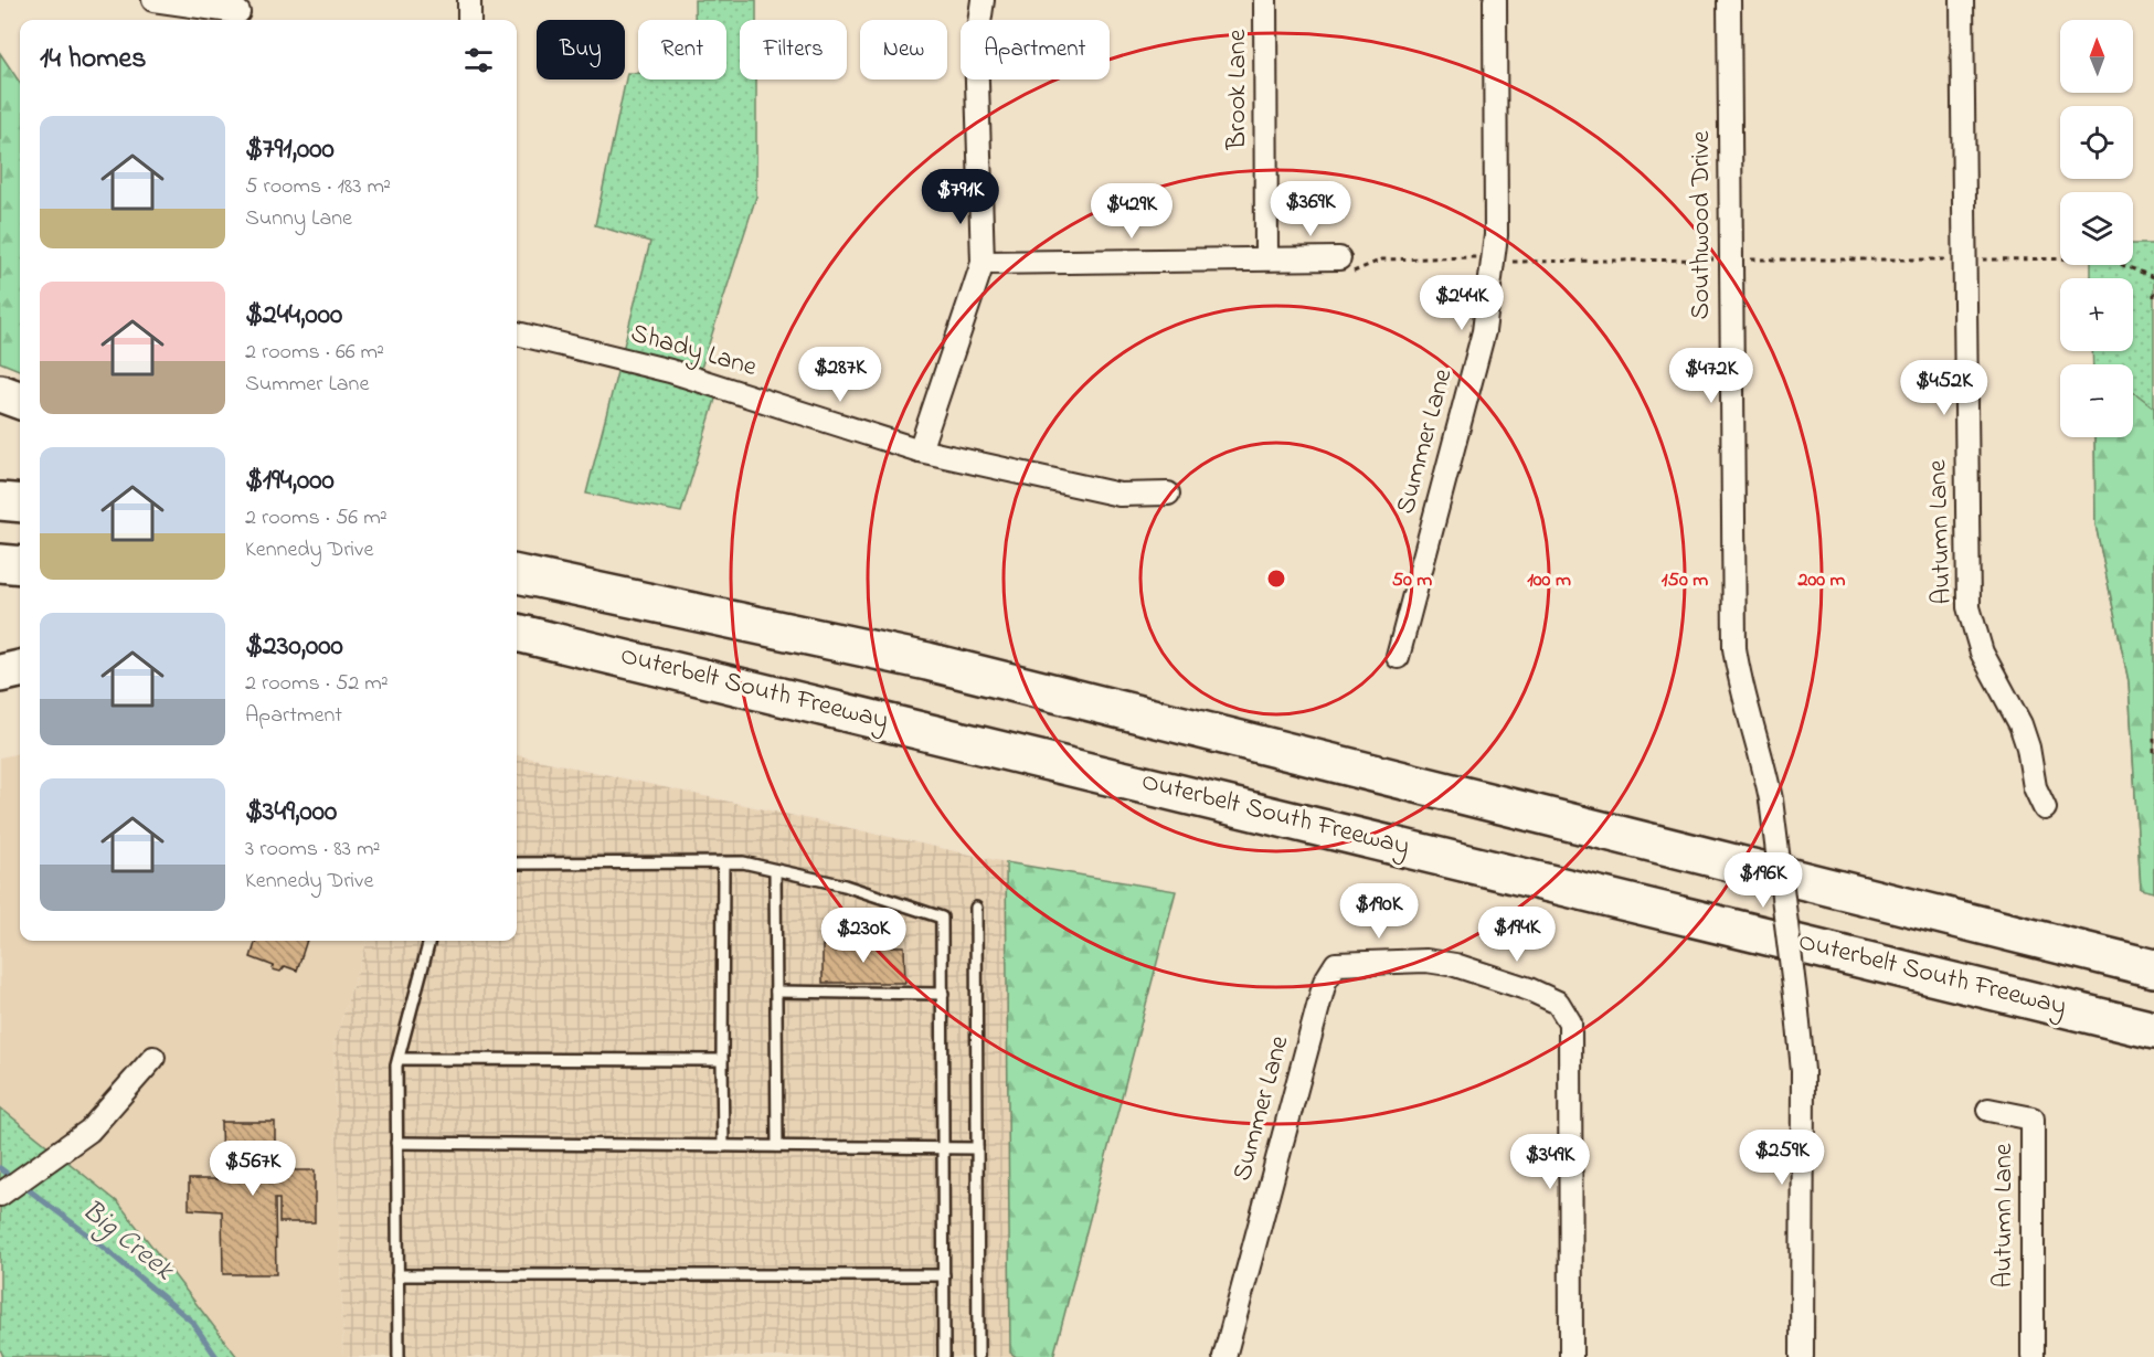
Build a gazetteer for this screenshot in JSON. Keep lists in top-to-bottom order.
{
  "streets": {
    "highway": ["Outerbelt South Freeway"],
    "street": [
      "Brook Lane",
      "Southwood Drive",
      "Shady Lane",
      "Summer Lane",
      "Autumn Lane"
    ]
  },
  "water": ["Big Creek"],
  "north": "top",
  "page": {
    "map_buttons": ["+", "−"],
    "chip": [
      "Buy",
      "Rent",
      "Filters",
      "New",
      "Apartment"
    ],
    "heading": "14 homes",
    "list": [
      {
        "name": "$791,000",
        "note": "5 rooms · 183 m² · Sunny Lane"
      },
      {
        "name": "$244,000",
        "note": "2 rooms · 66 m² · Summer Lane"
      },
      {
        "name": "$194,000",
        "note": "2 rooms · 56 m² · Kennedy Drive"
      },
      {
        "name": "$230,000",
        "note": "2 rooms · 52 m² · Apartment"
      },
      {
        "name": "$349,000",
        "note": "3 rooms · 83 m² · Kennedy Drive"
      }
    ],
    "price": [
      "$791K",
      "$369K",
      "$429K",
      "$244K",
      "$287K",
      "$472K",
      "$452K",
      "$196K",
      "$190K",
      "$194K",
      "$230K",
      "$259K",
      "$349K",
      "$567K"
    ]
  },
  "rings": [
    "50 m",
    "100 m",
    "150 m",
    "200 m"
  ]
}
